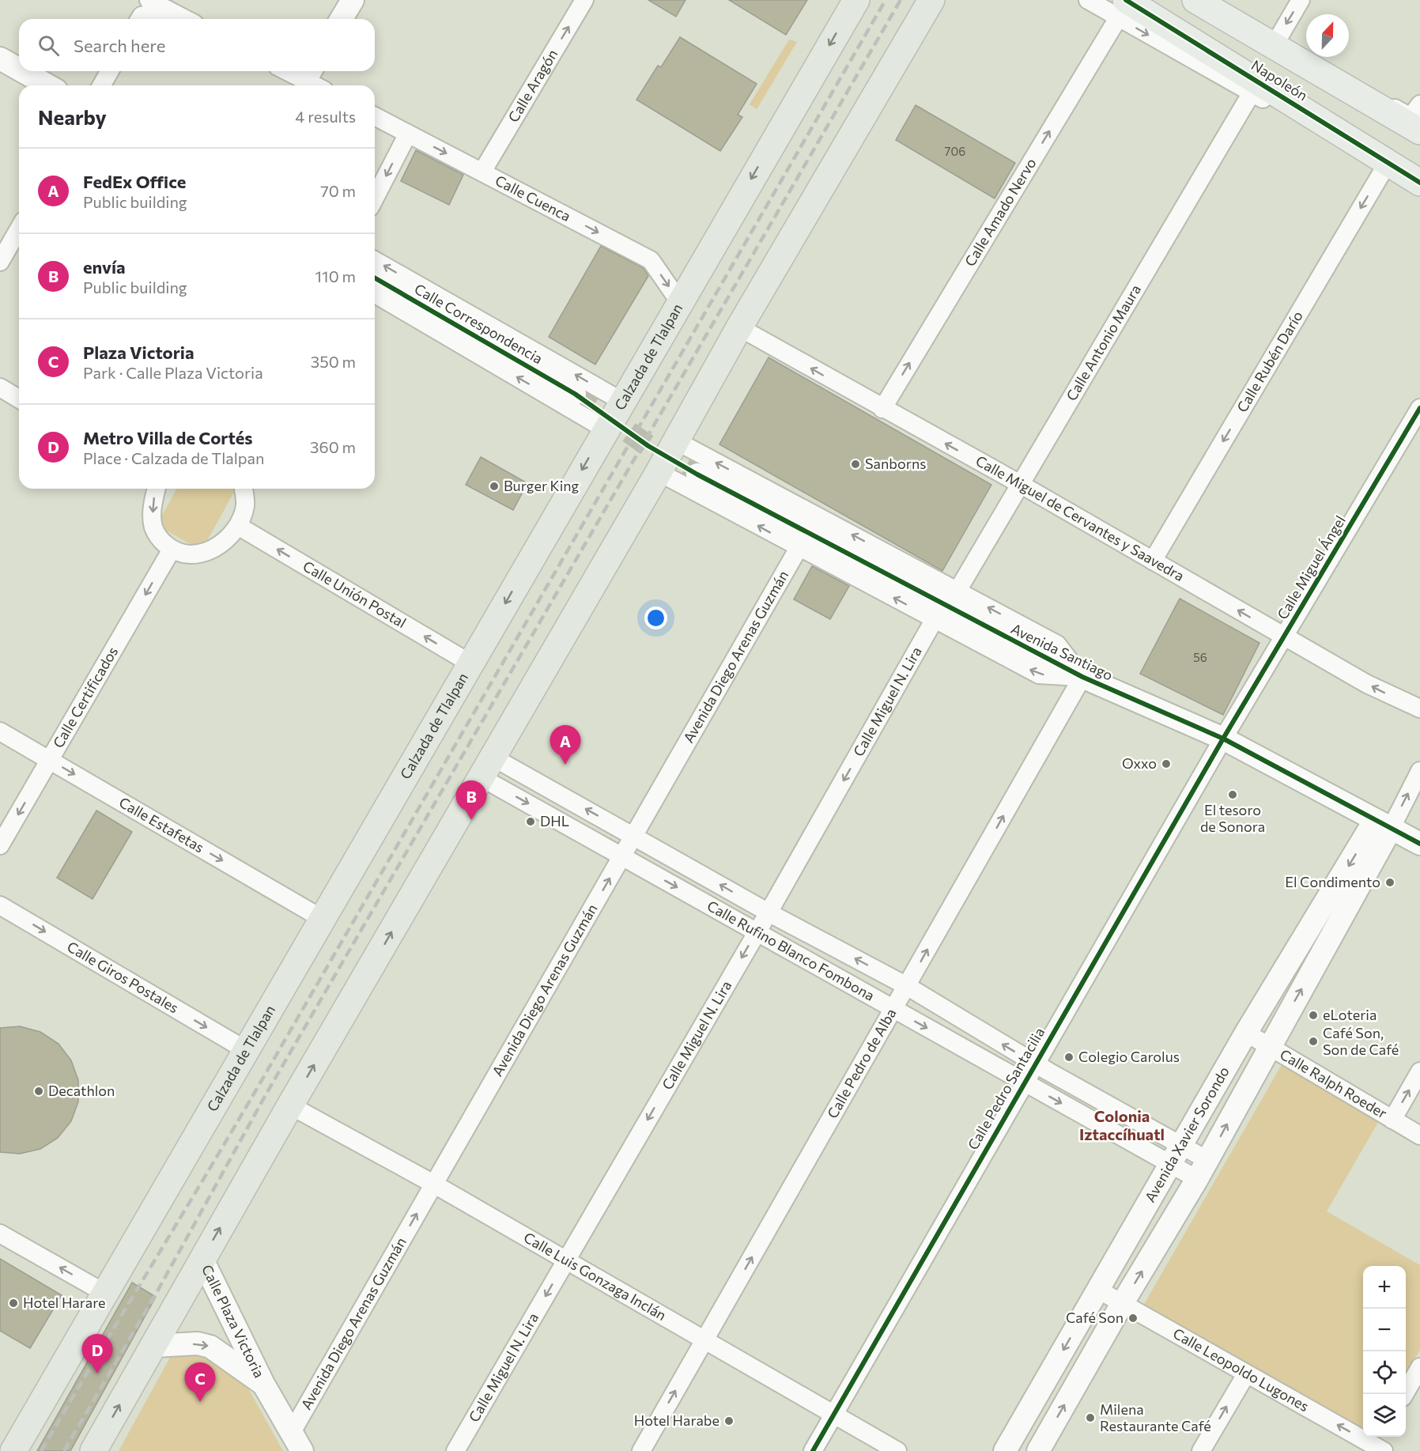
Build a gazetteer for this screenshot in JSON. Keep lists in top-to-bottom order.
{
  "streets": {
    "highway": ["Calzada de Tlalpan"],
    "main road": ["Napoleón"],
    "street": [
      "Calle Aragón",
      "Calle Cuenca",
      "Calle Amado Nervo",
      "Calle Correspondencia",
      "Calle Antonio Maura",
      "Calle Rubén Darío",
      "Calle Miguel de Cervantes y Saavedra",
      "Calle Miguel Ángel",
      "Calle Unión Postal",
      "Avenida Santiago",
      "Avenida Diego Arenas Guzmán",
      "Calle Certificados",
      "Calle Miguel N. Lira",
      "Calle Estafetas",
      "Calle Rufino Blanco Fombona",
      "Calle Giros Postales",
      "Calle Pedro de Alba",
      "Calle Ralph Roeder",
      "Calle Pedro Santacilia",
      "Avenida Xavier Sorondo",
      "Calle Luis Gonzaga Inclán",
      "Calle Plaza Victoria",
      "Calle Leopoldo Lugones"
    ]
  },
  "crossings": [
    ["Napoleón", "Calle Amado Nervo"],
    ["Napoleón", "Calle Antonio Maura"],
    ["Napoleón", "Calle Rubén Darío"],
    ["Calle Aragón", "Calle Cuenca"],
    ["Calle Cuenca", "Calzada de Tlalpan"],
    ["Calle Amado Nervo", "Calle Miguel de Cervantes y Saavedra"],
    ["Calle Correspondencia", "Calzada de Tlalpan"],
    ["Calle Antonio Maura", "Calle Miguel de Cervantes y Saavedra"],
    ["Calle Antonio Maura", "Avenida Santiago"],
    ["Calzada de Tlalpan", "Calle Unión Postal"],
    ["Calzada de Tlalpan", "Calle Estafetas"],
    ["Calzada de Tlalpan", "Calle Giros Postales"],
    ["Calle Rubén Darío", "Calle Miguel de Cervantes y Saavedra"],
    ["Calle Miguel de Cervantes y Saavedra", "Calle Miguel Ángel"],
    ["Calle Miguel Ángel", "Avenida Santiago"],
    ["Calle Miguel Ángel", "Calle Pedro Santacilia"],
    ["Avenida Santiago", "Avenida Diego Arenas Guzmán"],
    ["Avenida Santiago", "Calle Miguel N. Lira"],
    ["Avenida Santiago", "Calle Pedro de Alba"],
    ["Avenida Santiago", "Calle Pedro Santacilia"],
    ["Avenida Santiago", "Avenida Xavier Sorondo"],
    ["Avenida Diego Arenas Guzmán", "Calle Rufino Blanco Fombona"],
    ["Avenida Diego Arenas Guzmán", "Calle Luis Gonzaga Inclán"],
    ["Avenida Diego Arenas Guzmán", "Calle Plaza Victoria"],
    ["Calle Certificados", "Calle Estafetas"],
    ["Calle Miguel N. Lira", "Calle Rufino Blanco Fombona"],
    ["Calle Miguel N. Lira", "Calle Luis Gonzaga Inclán"],
    ["Calle Rufino Blanco Fombona", "Calle Pedro de Alba"],
    ["Calle Rufino Blanco Fombona", "Calle Pedro Santacilia"],
    ["Calle Rufino Blanco Fombona", "Avenida Xavier Sorondo"],
    ["Calle Pedro de Alba", "Calle Luis Gonzaga Inclán"],
    ["Calle Ralph Roeder", "Avenida Xavier Sorondo"],
    ["Calle Pedro Santacilia", "Calle Luis Gonzaga Inclán"],
    ["Avenida Xavier Sorondo", "Calle Leopoldo Lugones"]
  ],
  "one_way": [
    "Calle Aragón",
    "Calle Cuenca",
    "Calle Amado Nervo",
    "Calle Rubén Darío",
    "Calle Miguel de Cervantes y Saavedra",
    "Calle Unión Postal",
    "Avenida Diego Arenas Guzmán",
    "Calle Certificados",
    "Calle Miguel N. Lira",
    "Calle Estafetas",
    "Calle Giros Postales",
    "Calle Pedro de Alba",
    "Calle Plaza Victoria",
    "Calle Leopoldo Lugones"
  ],
  "districts": ["Colonia Iztaccíhuatl"],
  "places": [
    "Sanborns",
    "Burger King",
    "Oxxo",
    "El tesoro de Sonora",
    "DHL",
    "El Condimento",
    "eLoteria",
    "Café Son, Son de Café",
    "Colegio Carolus",
    "Decathlon",
    "Hotel Harare",
    "Café Son",
    "Milena Restaurante Café",
    "Hotel Harabe"
  ],
  "house_numbers": ["706", "56"],
  "north": "top",
  "page": {
    "search": "Search here",
    "heading": ["Nearby", "4 results"],
    "list": [
      {
        "mark": "A",
        "name": "FedEx Office",
        "note": "Public building",
        "value": "70 m"
      },
      {
        "mark": "B",
        "name": "envía",
        "note": "Public building",
        "value": "110 m"
      },
      {
        "mark": "C",
        "name": "Plaza Victoria",
        "note": "Park · Calle Plaza Victoria",
        "value": "350 m"
      },
      {
        "mark": "D",
        "name": "Metro Villa de Cortés",
        "note": "Place · Calzada de Tlalpan",
        "value": "360 m"
      }
    ],
    "pins": [
      "A",
      "B",
      "D",
      "C"
    ],
    "map_buttons": ["+", "−"]
  }
}
